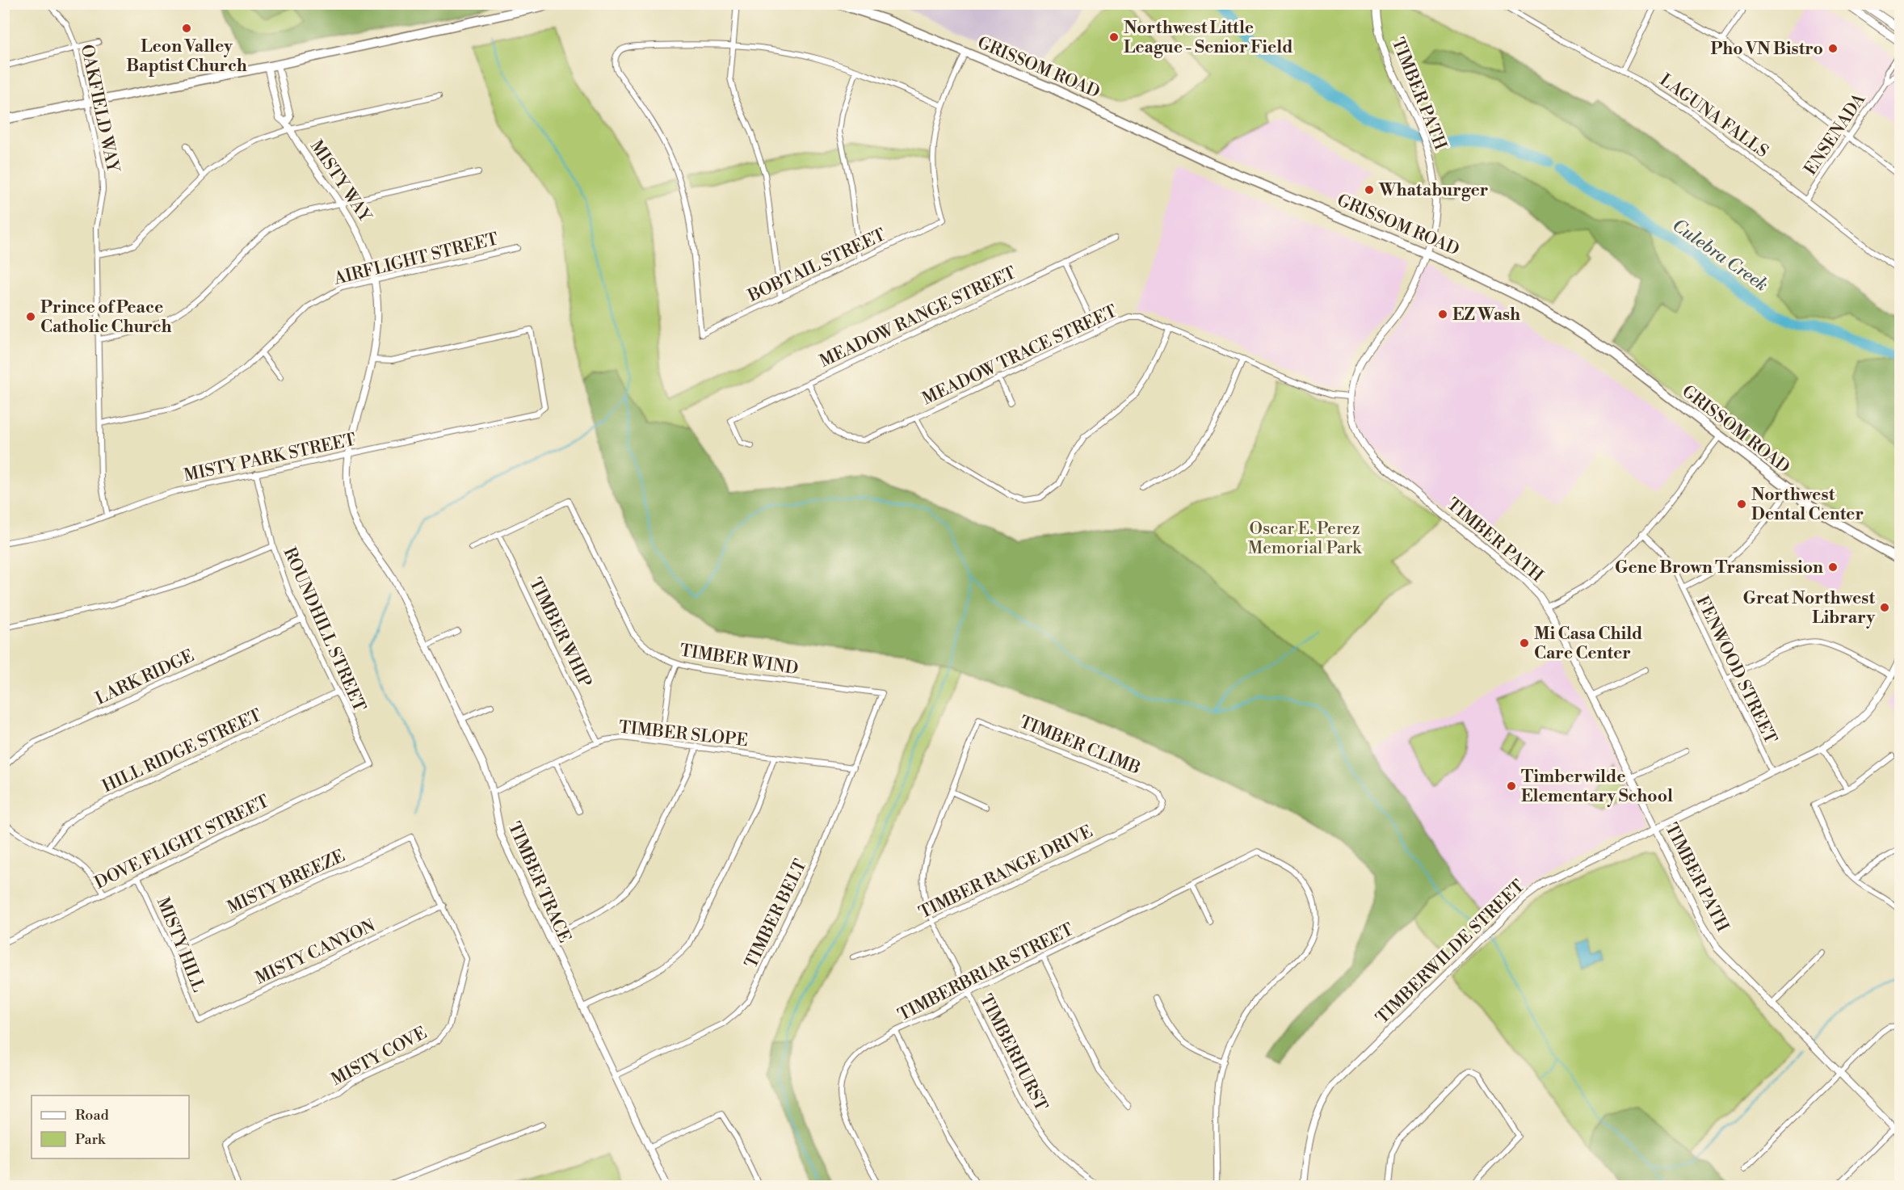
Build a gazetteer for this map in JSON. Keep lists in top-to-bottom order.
{
  "streets": {
    "main road": ["GRISSOM ROAD"],
    "street": [
      "TIMBER PATH",
      "OAKFIELD WAY",
      "LAGUNA FALLS",
      "ENSENADA",
      "MISTY WAY",
      "AIRFLIGHT STREET",
      "BOBTAIL STREET",
      "MEADOW RANGE STREET",
      "MEADOW TRACE STREET",
      "MISTY PARK STREET",
      "ROUNDHILL STREET",
      "TIMBER WHIP",
      "TIMBER WIND",
      "FENWOOD STREET",
      "LARK RIDGE",
      "TIMBER SLOPE",
      "TIMBER CLIMB",
      "HILL RIDGE STREET",
      "DOVE FLIGHT STREET",
      "TIMBER RANGE DRIVE",
      "MISTY BREEZE",
      "TIMBER TRACE",
      "TIMBER BELT",
      "MISTY HILL",
      "MISTY CANYON",
      "TIMBERWILDE STREET",
      "TIMBERBRIAR STREET",
      "TIMBERHURST",
      "MISTY COVE"
    ]
  },
  "crossings": [
    ["GRISSOM ROAD", "TIMBER PATH"],
    ["TIMBER PATH", "MEADOW TRACE STREET"],
    ["TIMBER PATH", "TIMBERWILDE STREET"],
    ["OAKFIELD WAY", "AIRFLIGHT STREET"],
    ["OAKFIELD WAY", "MISTY PARK STREET"],
    ["LAGUNA FALLS", "ENSENADA"],
    ["MISTY WAY", "AIRFLIGHT STREET"],
    ["MISTY WAY", "MISTY PARK STREET"],
    ["MISTY WAY", "TIMBER TRACE"],
    ["MEADOW RANGE STREET", "MEADOW TRACE STREET"],
    ["MISTY PARK STREET", "ROUNDHILL STREET"],
    ["MISTY PARK STREET", "TIMBER TRACE"],
    ["ROUNDHILL STREET", "LARK RIDGE"],
    ["ROUNDHILL STREET", "HILL RIDGE STREET"],
    ["ROUNDHILL STREET", "DOVE FLIGHT STREET"],
    ["TIMBER WHIP", "TIMBER WIND"],
    ["TIMBER WHIP", "TIMBER SLOPE"],
    ["TIMBER WIND", "TIMBER BELT"],
    ["FENWOOD STREET", "TIMBERWILDE STREET"],
    ["TIMBER SLOPE", "TIMBER TRACE"],
    ["TIMBER SLOPE", "TIMBER BELT"],
    ["TIMBER CLIMB", "TIMBER RANGE DRIVE"],
    ["TIMBER CLIMB", "TIMBERHURST"],
    ["DOVE FLIGHT STREET", "MISTY HILL"],
    ["TIMBER RANGE DRIVE", "TIMBERHURST"],
    ["MISTY BREEZE", "MISTY HILL"],
    ["MISTY BREEZE", "MISTY COVE"],
    ["TIMBER TRACE", "TIMBER BELT"],
    ["MISTY HILL", "MISTY CANYON"],
    ["MISTY CANYON", "MISTY COVE"],
    ["TIMBERBRIAR STREET", "TIMBERHURST"]
  ],
  "water": ["Culebra Creek"],
  "parks": ["Oscar E. Perez Memorial Park"],
  "places": [
    "Leon Valley Baptist Church",
    "Northwest Little League - Senior Field",
    "Pho VN Bistro",
    "Whataburger",
    "EZ Wash",
    "Prince of Peace Catholic Church",
    "Northwest Dental Center",
    "Gene Brown Transmission",
    "Great Northwest Library",
    "Mi Casa Child Care Center",
    "Timberwilde Elementary School"
  ],
  "legend": ["Road", "Park"]
}
